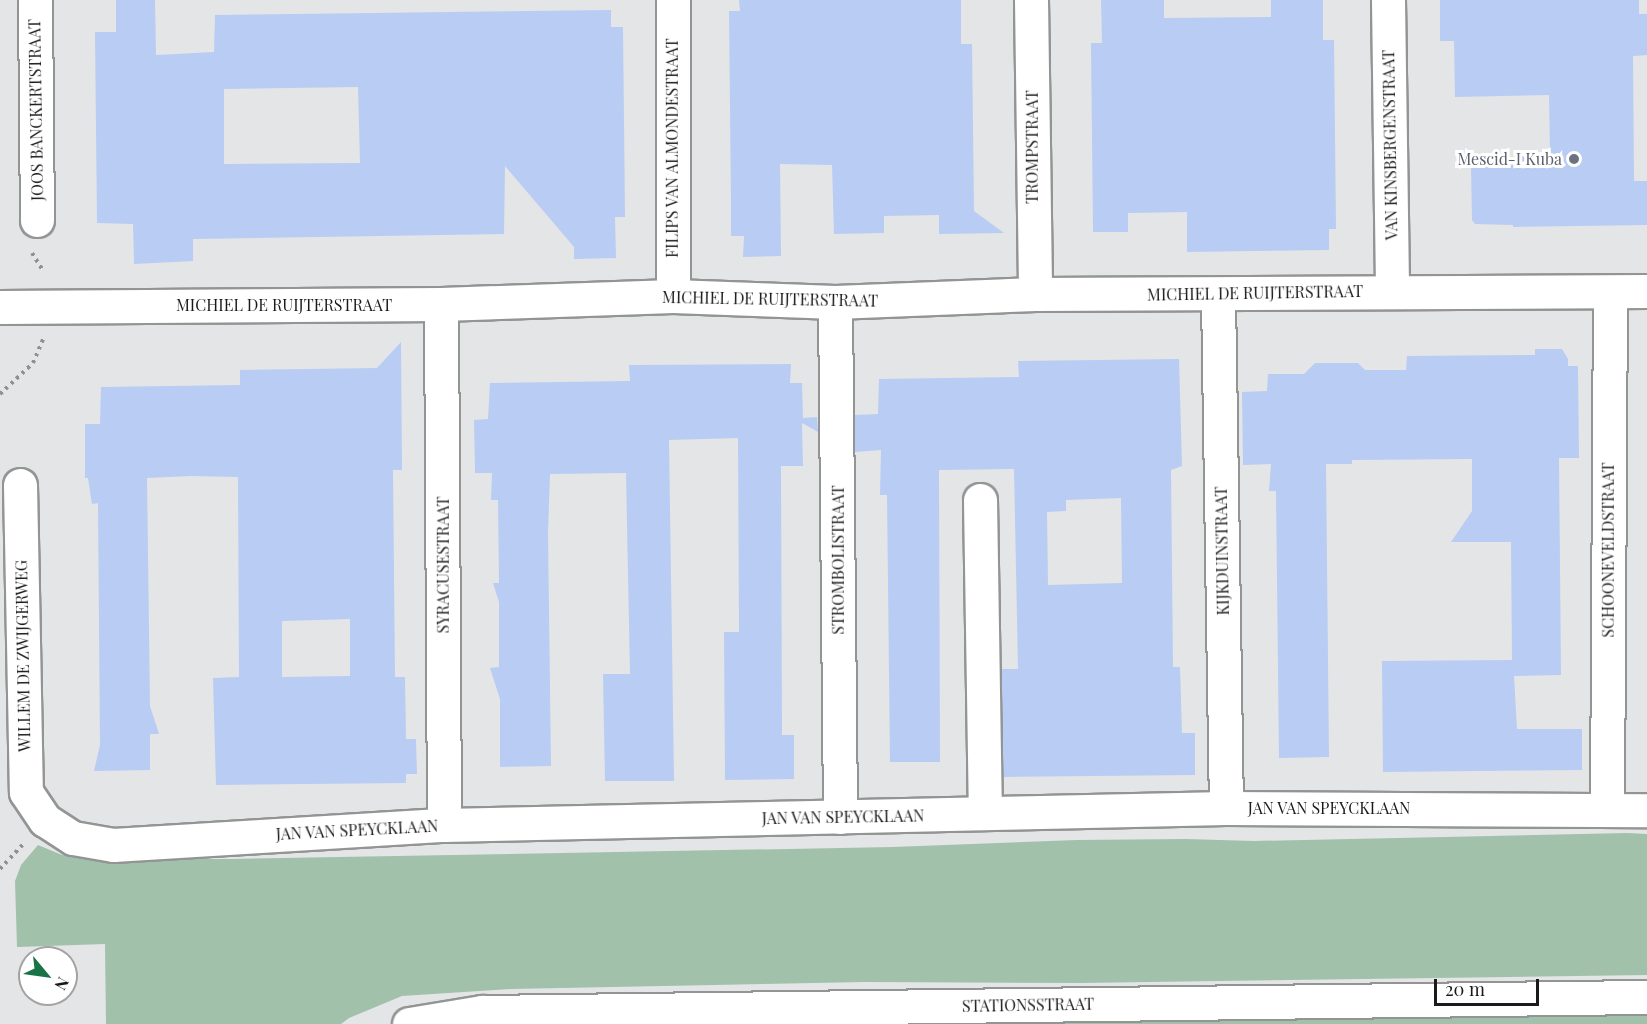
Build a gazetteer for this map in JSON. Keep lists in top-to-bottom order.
{
  "streets": {
    "street": [
      "JOOS BANCKERTSTRAAT",
      "VAN KINSBERGENSTRAAT",
      "TROMPSTRAAT",
      "FILIPS VAN ALMONDESTRAAT",
      "MICHIEL DE RUIJTERSTRAAT",
      "SCHOONEVELDSTRAAT",
      "KIJKDUINSTRAAT",
      "STROMBOLISTRAAT",
      "SYRACUSESTRAAT",
      "WILLEM DE ZWIJGERWEG",
      "JAN VAN SPEYCKLAAN",
      "STATIONSSTRAAT"
    ]
  },
  "crossings": [
    ["VAN KINSBERGENSTRAAT", "MICHIEL DE RUIJTERSTRAAT"],
    ["TROMPSTRAAT", "MICHIEL DE RUIJTERSTRAAT"],
    ["FILIPS VAN ALMONDESTRAAT", "MICHIEL DE RUIJTERSTRAAT"],
    ["MICHIEL DE RUIJTERSTRAAT", "SCHOONEVELDSTRAAT"],
    ["MICHIEL DE RUIJTERSTRAAT", "KIJKDUINSTRAAT"],
    ["MICHIEL DE RUIJTERSTRAAT", "STROMBOLISTRAAT"],
    ["MICHIEL DE RUIJTERSTRAAT", "SYRACUSESTRAAT"],
    ["SCHOONEVELDSTRAAT", "JAN VAN SPEYCKLAAN"],
    ["KIJKDUINSTRAAT", "JAN VAN SPEYCKLAAN"],
    ["STROMBOLISTRAAT", "JAN VAN SPEYCKLAAN"],
    ["SYRACUSESTRAAT", "JAN VAN SPEYCKLAAN"],
    ["WILLEM DE ZWIJGERWEG", "JAN VAN SPEYCKLAAN"]
  ],
  "places": ["Mescid-I Kuba"],
  "scale_bar": "20 m",
  "north": "bottom right"
}
